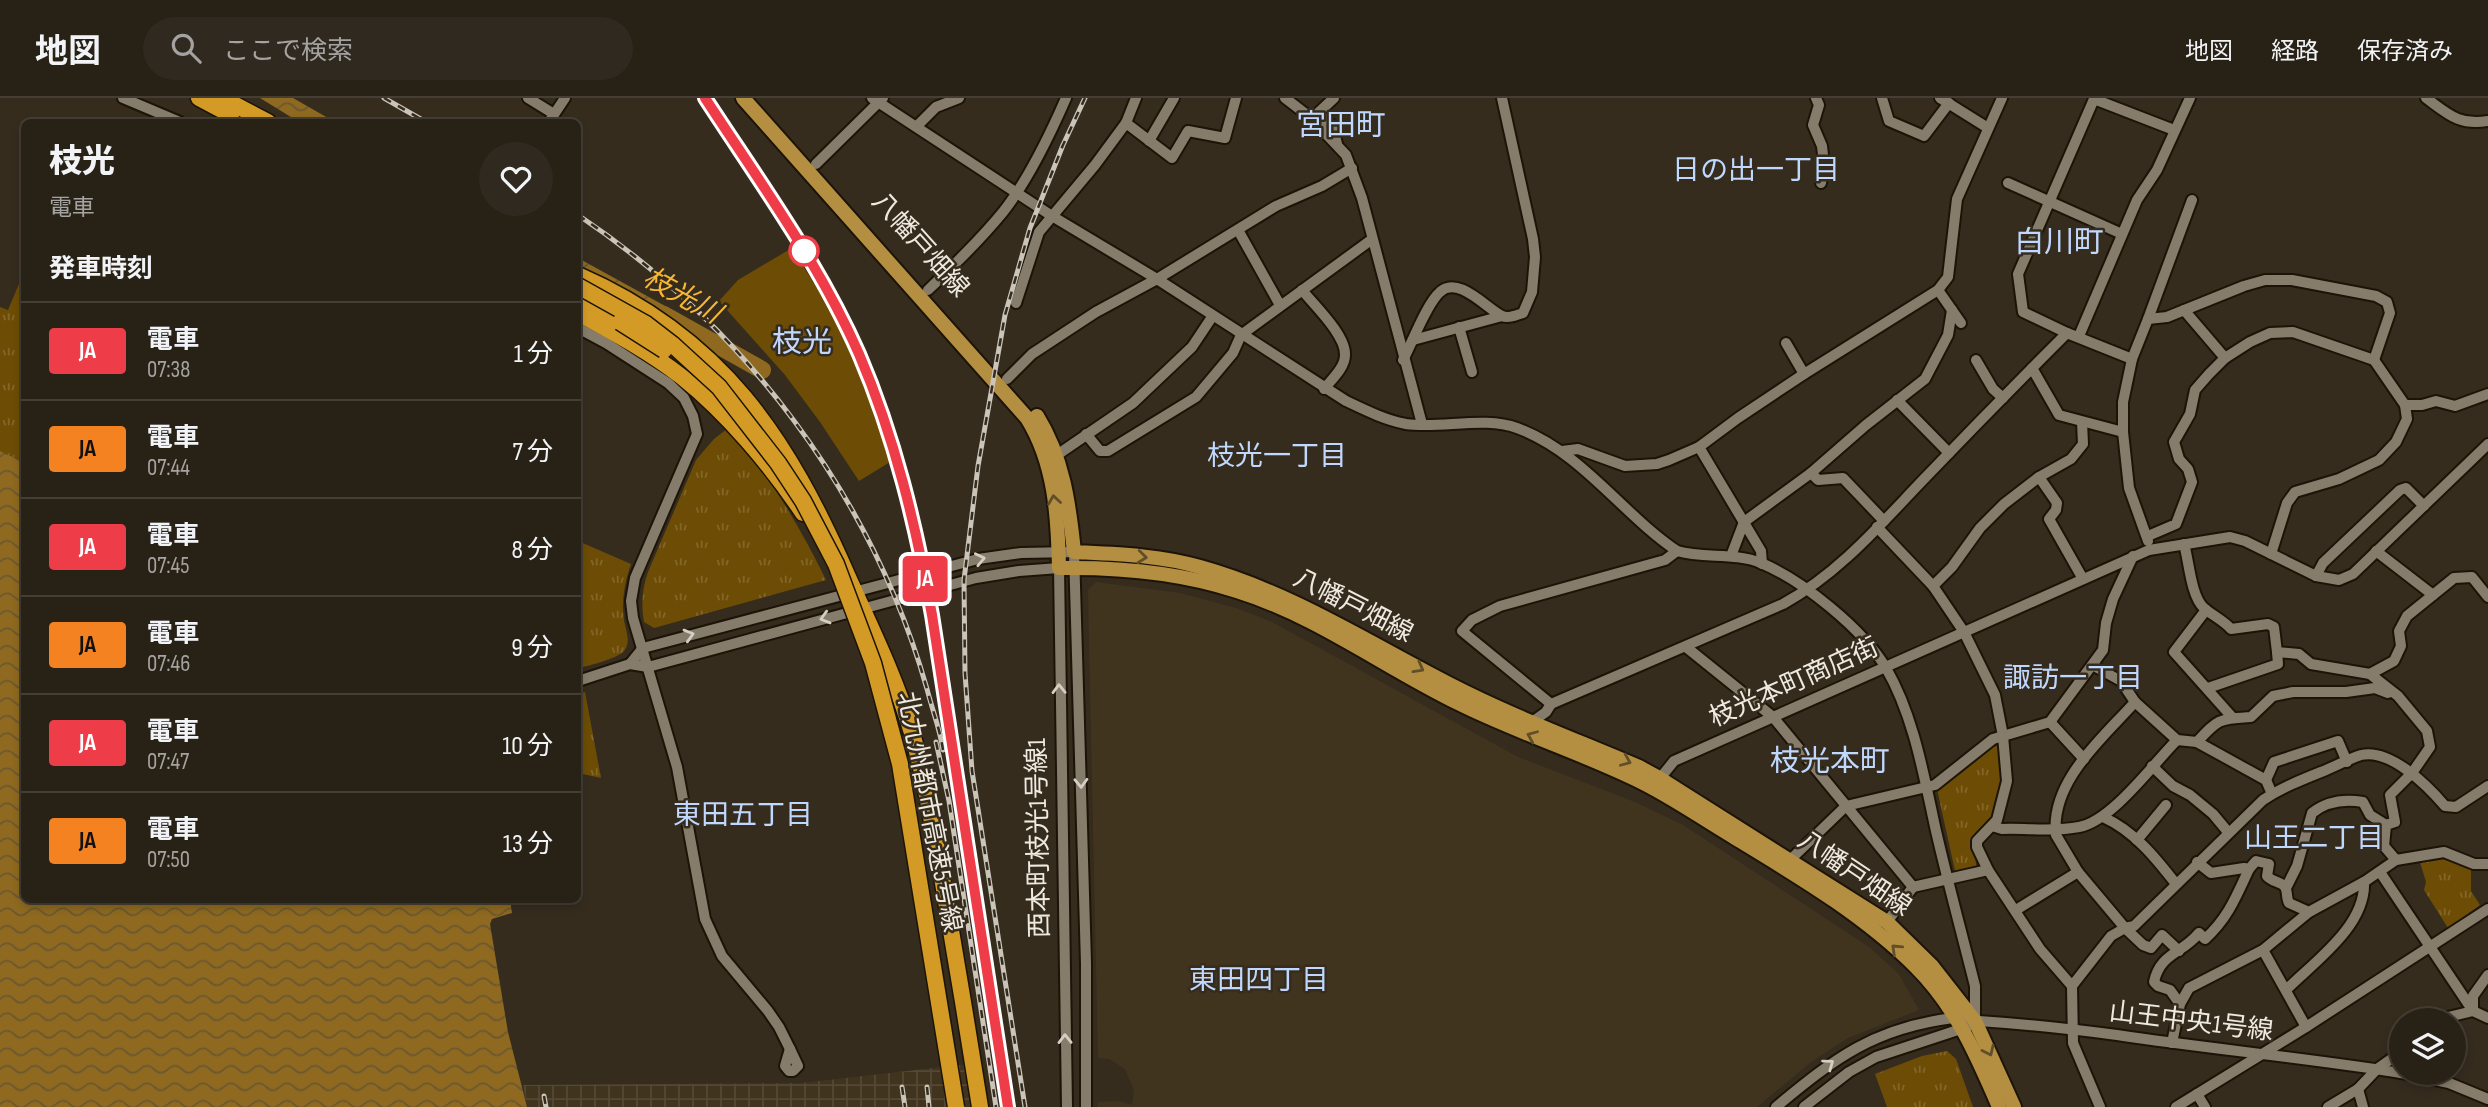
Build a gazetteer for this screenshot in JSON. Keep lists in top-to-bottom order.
{
  "streets": {
    "highway": ["北九州都市高速5号線"],
    "main road": ["八幡戸畑線"],
    "street": ["枝光本町商店街", "西本町枝光1号線1", "山王中央1号線"]
  },
  "crossings": [
    ["八幡戸畑線", "枝光本町商店街"],
    ["八幡戸畑線", "西本町枝光1号線1"],
    ["八幡戸畑線", "山王中央1号線"]
  ],
  "districts": [
    "宮田町",
    "日の出一丁目",
    "白川町",
    "枝光",
    "枝光一丁目",
    "諏訪一丁目",
    "枝光本町",
    "東田五丁目",
    "山王二丁目",
    "東田四丁目"
  ],
  "water": ["枝光川"],
  "page": {
    "header": "地図",
    "search": "ここで検索",
    "nav": ["地図", "経路", "保存済み"],
    "on_map": "JA",
    "heading": [
      ["枝光", "電車"],
      "発車時刻"
    ],
    "list": [
      {
        "mark": "JA",
        "name": "電車",
        "note": "07:38",
        "value": "1 分"
      },
      {
        "mark": "JA",
        "name": "電車",
        "note": "07:44",
        "value": "7 分"
      },
      {
        "mark": "JA",
        "name": "電車",
        "note": "07:45",
        "value": "8 分"
      },
      {
        "mark": "JA",
        "name": "電車",
        "note": "07:46",
        "value": "9 分"
      },
      {
        "mark": "JA",
        "name": "電車",
        "note": "07:47",
        "value": "10 分"
      },
      {
        "mark": "JA",
        "name": "電車",
        "note": "07:50",
        "value": "13 分"
      }
    ]
  }
}
